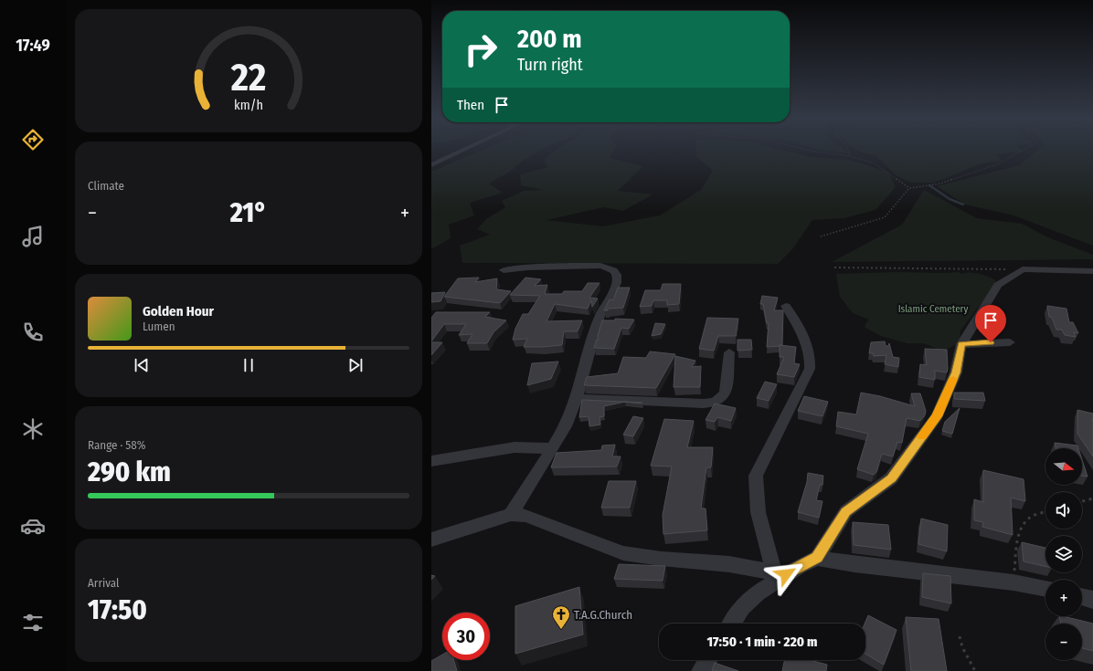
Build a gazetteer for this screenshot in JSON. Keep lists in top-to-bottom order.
{
  "parks": ["Islamic Cemetery"],
  "places": {
    "church": ["T.A.G.Church"]
  },
  "north": "right",
  "page": {
    "tabs": "17:49",
    "turn": ["200 m", "Turn right"],
    "then": "Then",
    "tile": [
      "Climate",
      ["Range · 58%", "290 km"],
      ["Arrival", "17:50"]
    ],
    "heat": ["−", "21°", "+"],
    "song": ["Golden Hour", "Lumen"],
    "map_buttons": ["+", "−"],
    "limit": "30",
    "trip": "17:50 · 1 min · 220 m",
    "gauge": ["22", "km/h"]
  }
}
